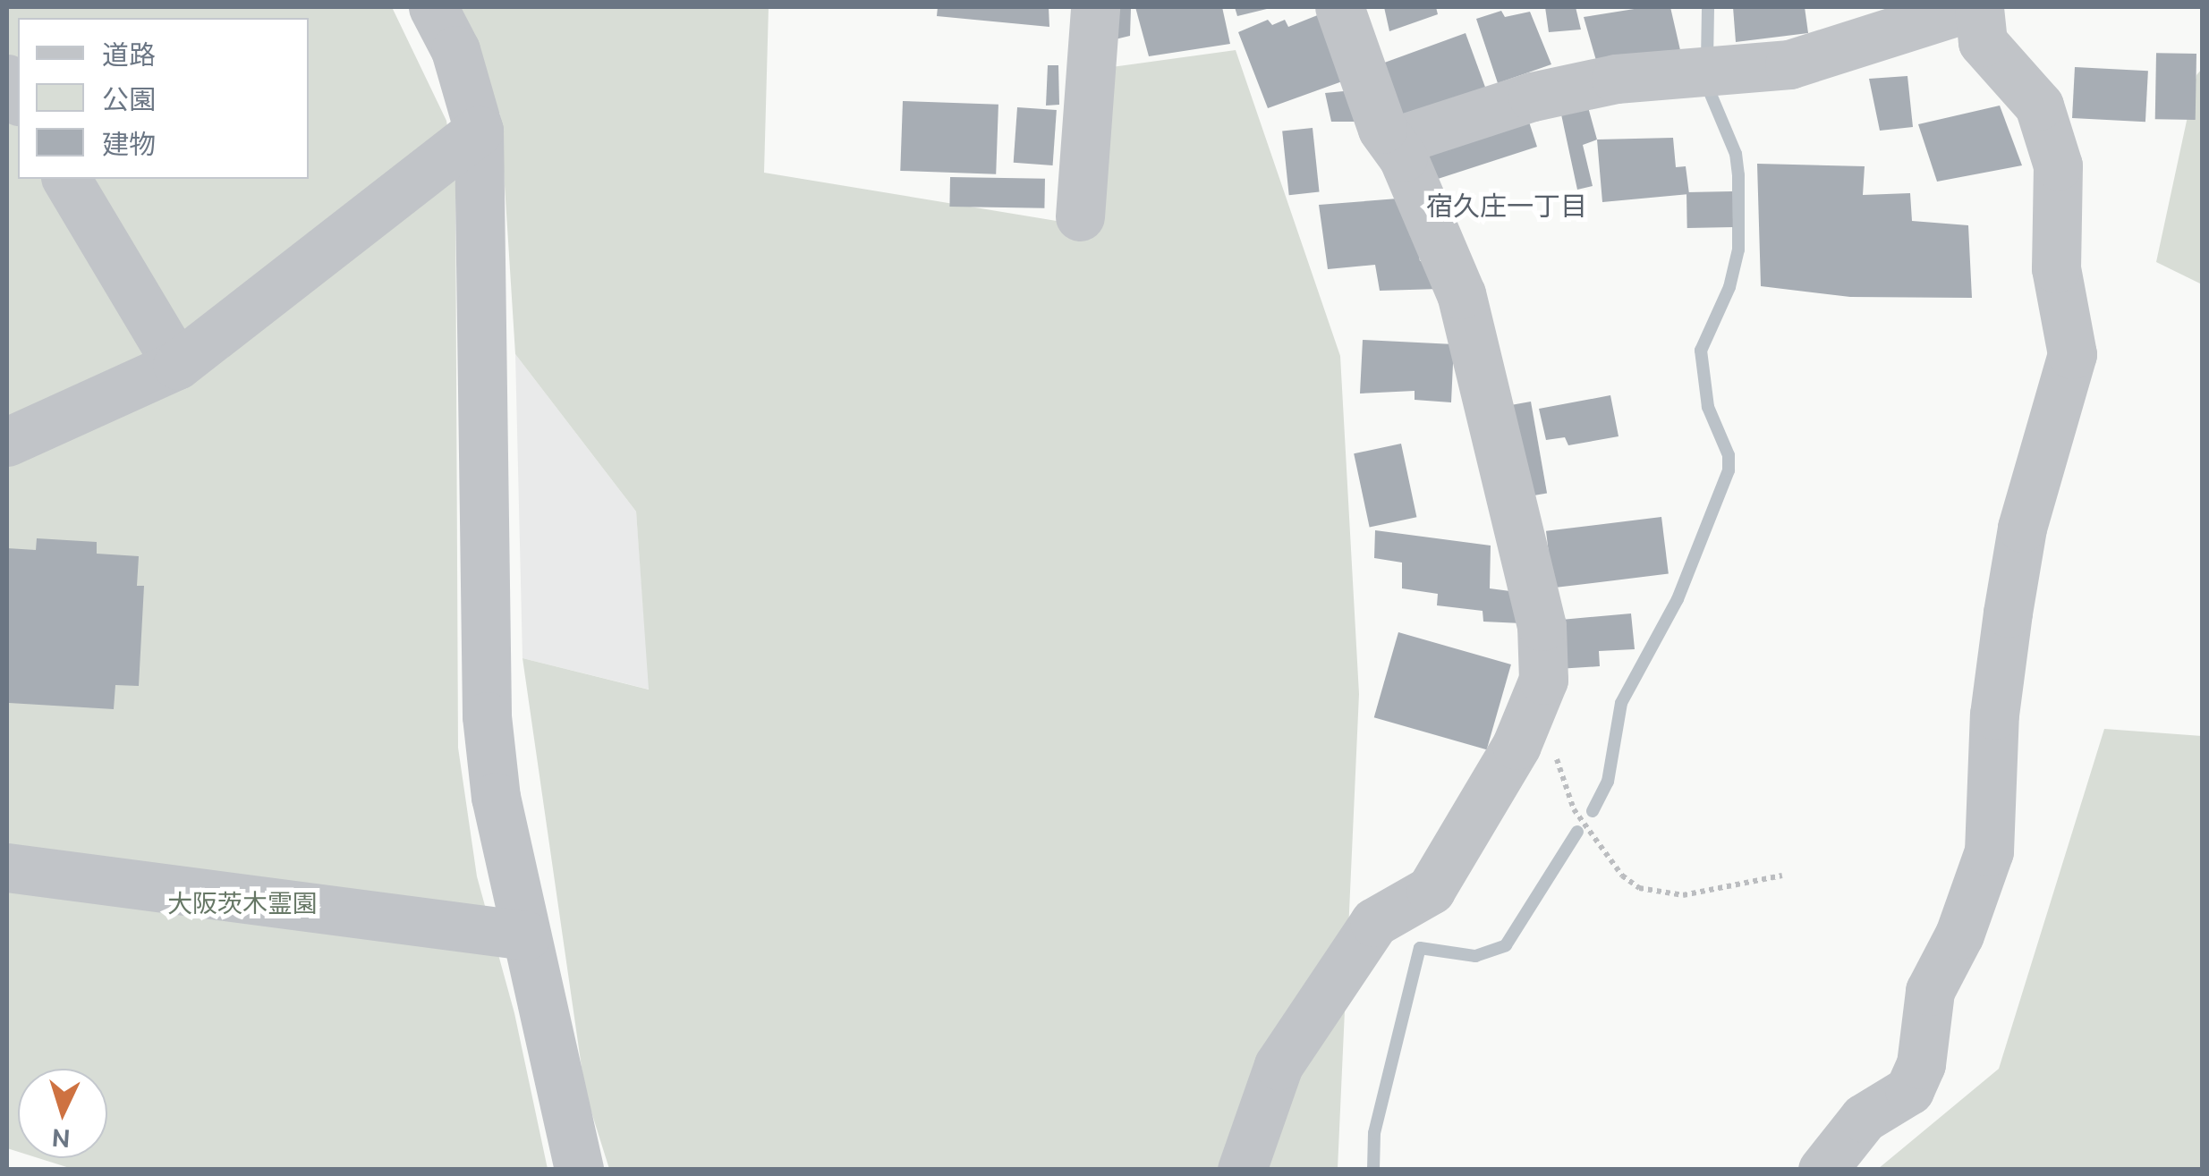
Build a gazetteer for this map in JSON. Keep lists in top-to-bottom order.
{
  "districts": ["宿久庄一丁目"],
  "parks": ["大阪茨木霊園"],
  "legend": ["道路", "公園", "建物"],
  "north": "bottom"
}
